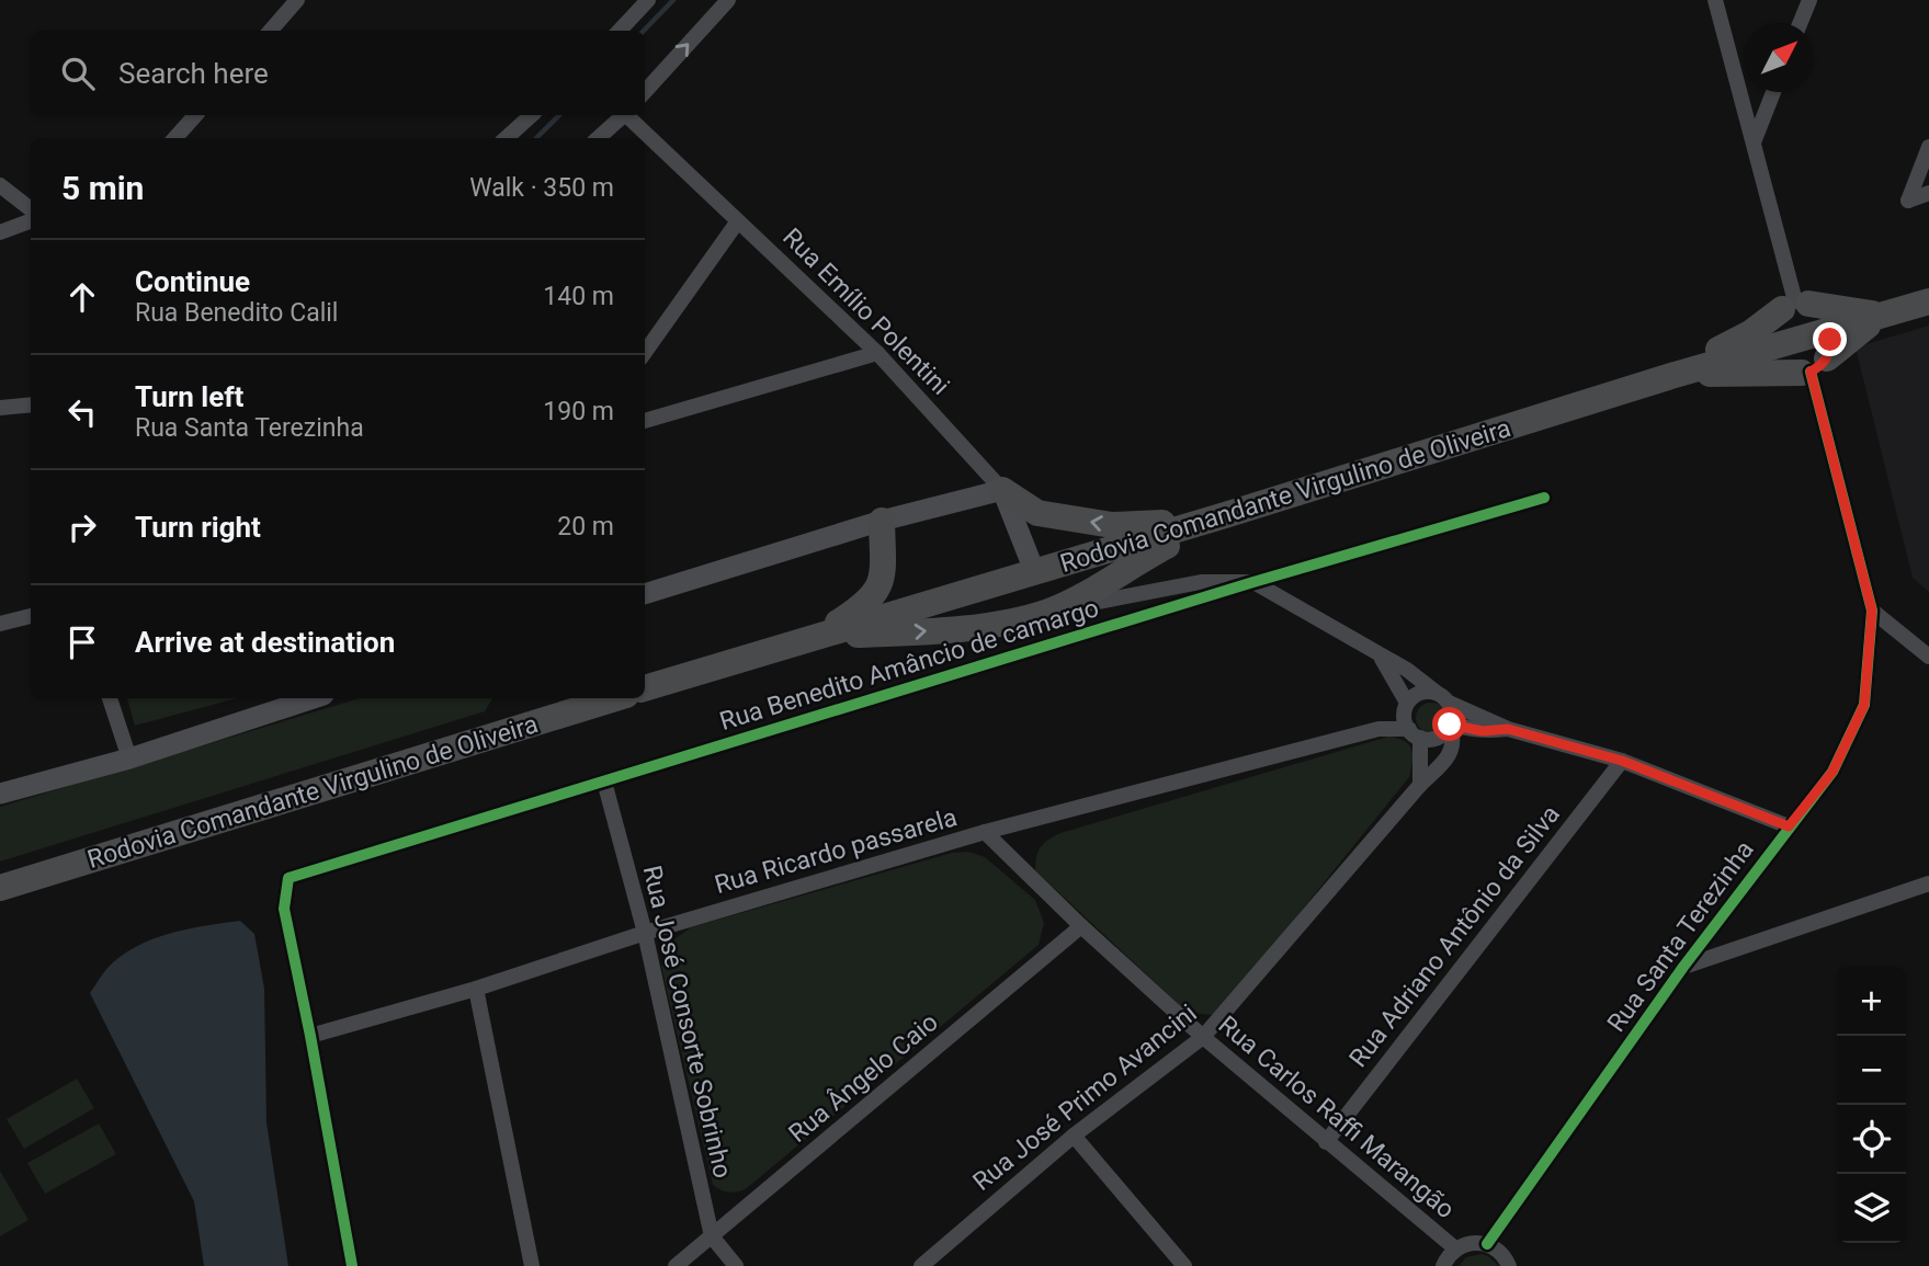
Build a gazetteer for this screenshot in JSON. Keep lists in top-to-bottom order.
{
  "streets": {
    "highway": ["Rodovia Comandante Virgulino de Oliveira"],
    "street": [
      "Rua Emílio Polentini",
      "Rua Benedito Amâncio de camargo",
      "Rua Ricardo passarela",
      "Rua Adriano Antônio da Silva",
      "Rua Santa Terezinha",
      "Rua José Consorte Sobrinho",
      "Rua Ângelo Caio",
      "Rua José Primo Avancini",
      "Rua Carlos Raffi Marangão"
    ]
  },
  "crossings": [
    ["Rua Emílio Polentini", "Rodovia Comandante Virgulino de Oliveira"],
    ["Rua Benedito Amâncio de camargo", "Rua Ricardo passarela"],
    ["Rua Benedito Amâncio de camargo", "Rua José Consorte Sobrinho"],
    ["Rua Ricardo passarela", "Rua José Consorte Sobrinho"],
    ["Rua Ricardo passarela", "Rua José Primo Avancini"],
    ["Rua Ricardo passarela", "Rua Carlos Raffi Marangão"],
    ["Rua Adriano Antônio da Silva", "Rua Carlos Raffi Marangão"],
    ["Rua José Consorte Sobrinho", "Rua Ângelo Caio"],
    ["Rua Ângelo Caio", "Rua Carlos Raffi Marangão"],
    ["Rua José Primo Avancini", "Rua Carlos Raffi Marangão"]
  ],
  "north": "top right",
  "page": {
    "search": "Search here",
    "heading": ["5 min", "Walk · 350 m"],
    "list": [
      ["Continue", "Rua Benedito Calil", "140 m"],
      ["Turn left", "Rua Santa Terezinha", "190 m"],
      ["Turn right", "20 m"],
      "Arrive at destination"
    ],
    "map_buttons": ["+", "−"]
  }
}
